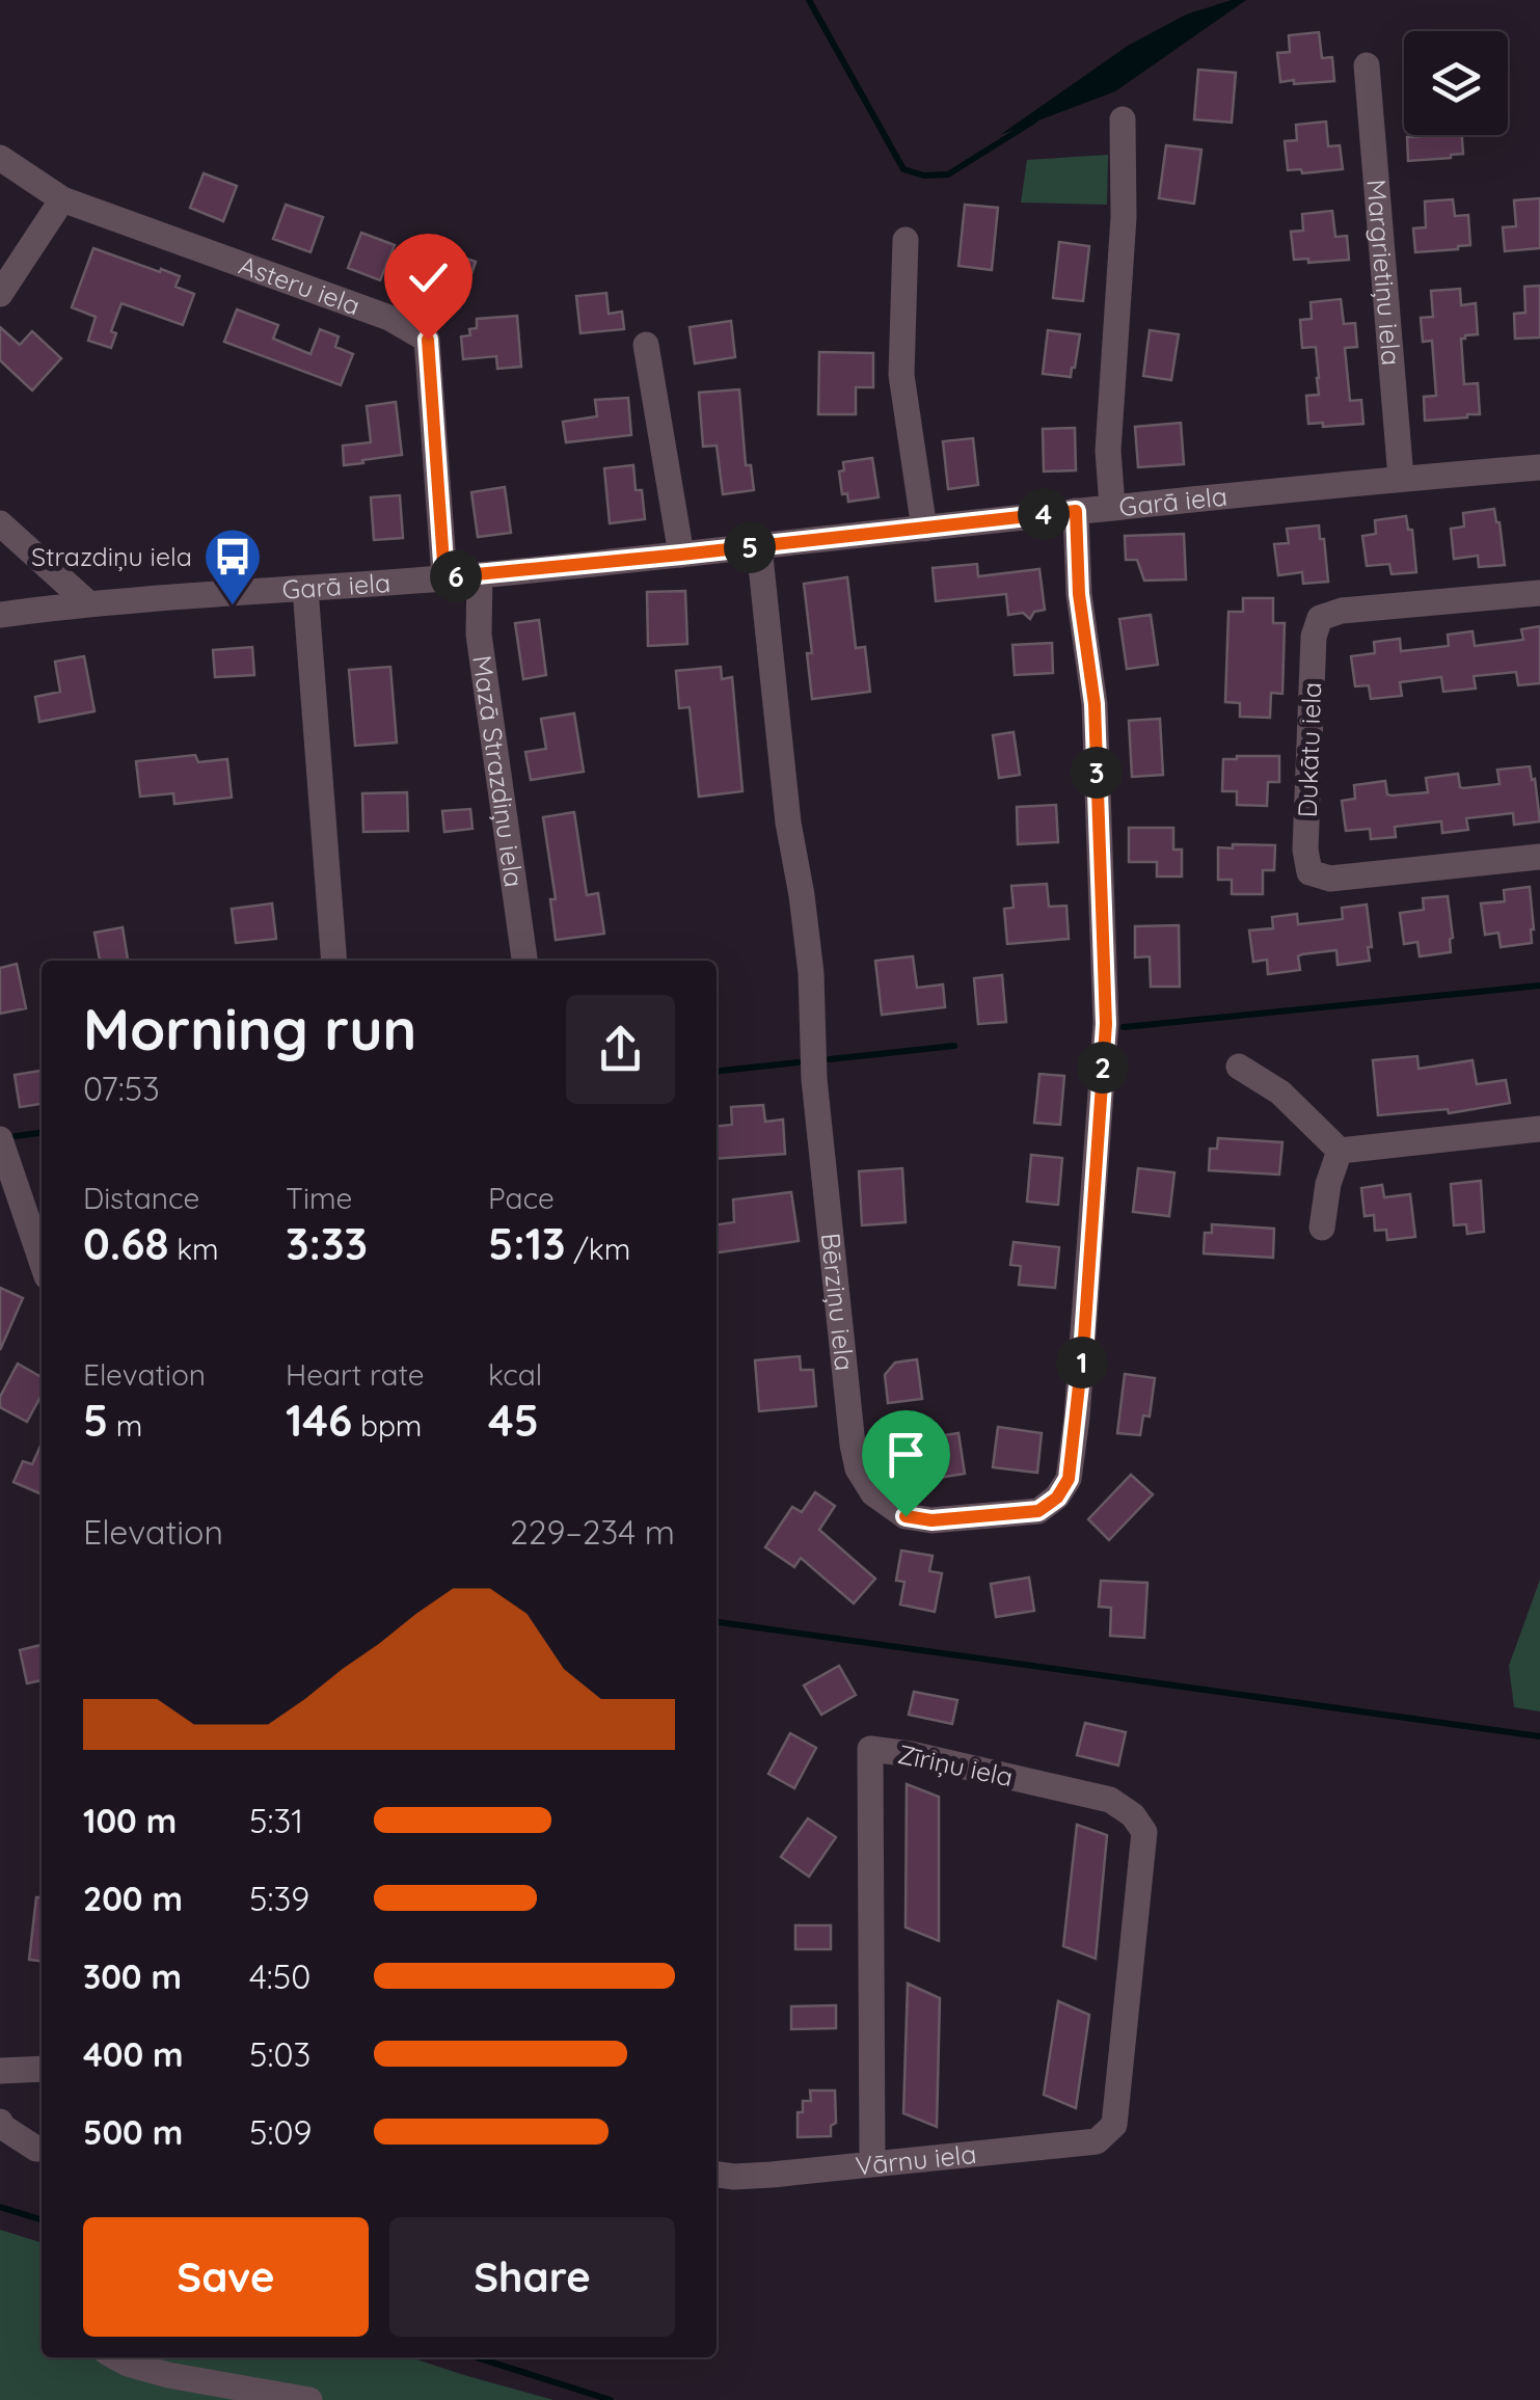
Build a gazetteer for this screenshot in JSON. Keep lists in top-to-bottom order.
{
  "streets": {
    "street": [
      "Margrietiņu iela",
      "Asteru iela",
      "Garā iela",
      "Dukātu iela",
      "Mazā Strazdiņu iela",
      "Bērziņu iela",
      "Zīriņu iela",
      "Vārnu iela"
    ]
  },
  "crossings": [
    ["Margrietiņu iela", "Garā iela"],
    ["Asteru iela", "Garā iela"],
    ["Garā iela", "Mazā Strazdiņu iela"],
    ["Garā iela", "Bērziņu iela"],
    ["Zīriņu iela", "Vārnu iela"]
  ],
  "places": {
    "bus stop": ["Strazdiņu iela"]
  },
  "page": {
    "pins": [
      "4",
      "5",
      "6",
      "3",
      "2",
      "1"
    ],
    "heading": ["Morning run", "07:53"],
    "stats": [
      ["Distance", "0.68 km"],
      ["Time", "3:33"],
      ["Pace", "5:13 /km"],
      ["Elevation", "5 m"],
      ["Heart rate", "146 bpm"],
      ["kcal", "45"]
    ],
    "chart": ["Elevation", "229–234 m"],
    "list": [
      {
        "name": "100 m",
        "note": "5:31"
      },
      {
        "name": "200 m",
        "note": "5:39"
      },
      {
        "name": "300 m",
        "note": "4:50"
      },
      {
        "name": "400 m",
        "note": "5:03"
      },
      {
        "name": "500 m",
        "note": "5:09"
      }
    ],
    "buttons": ["Save", "Share"]
  }
}
